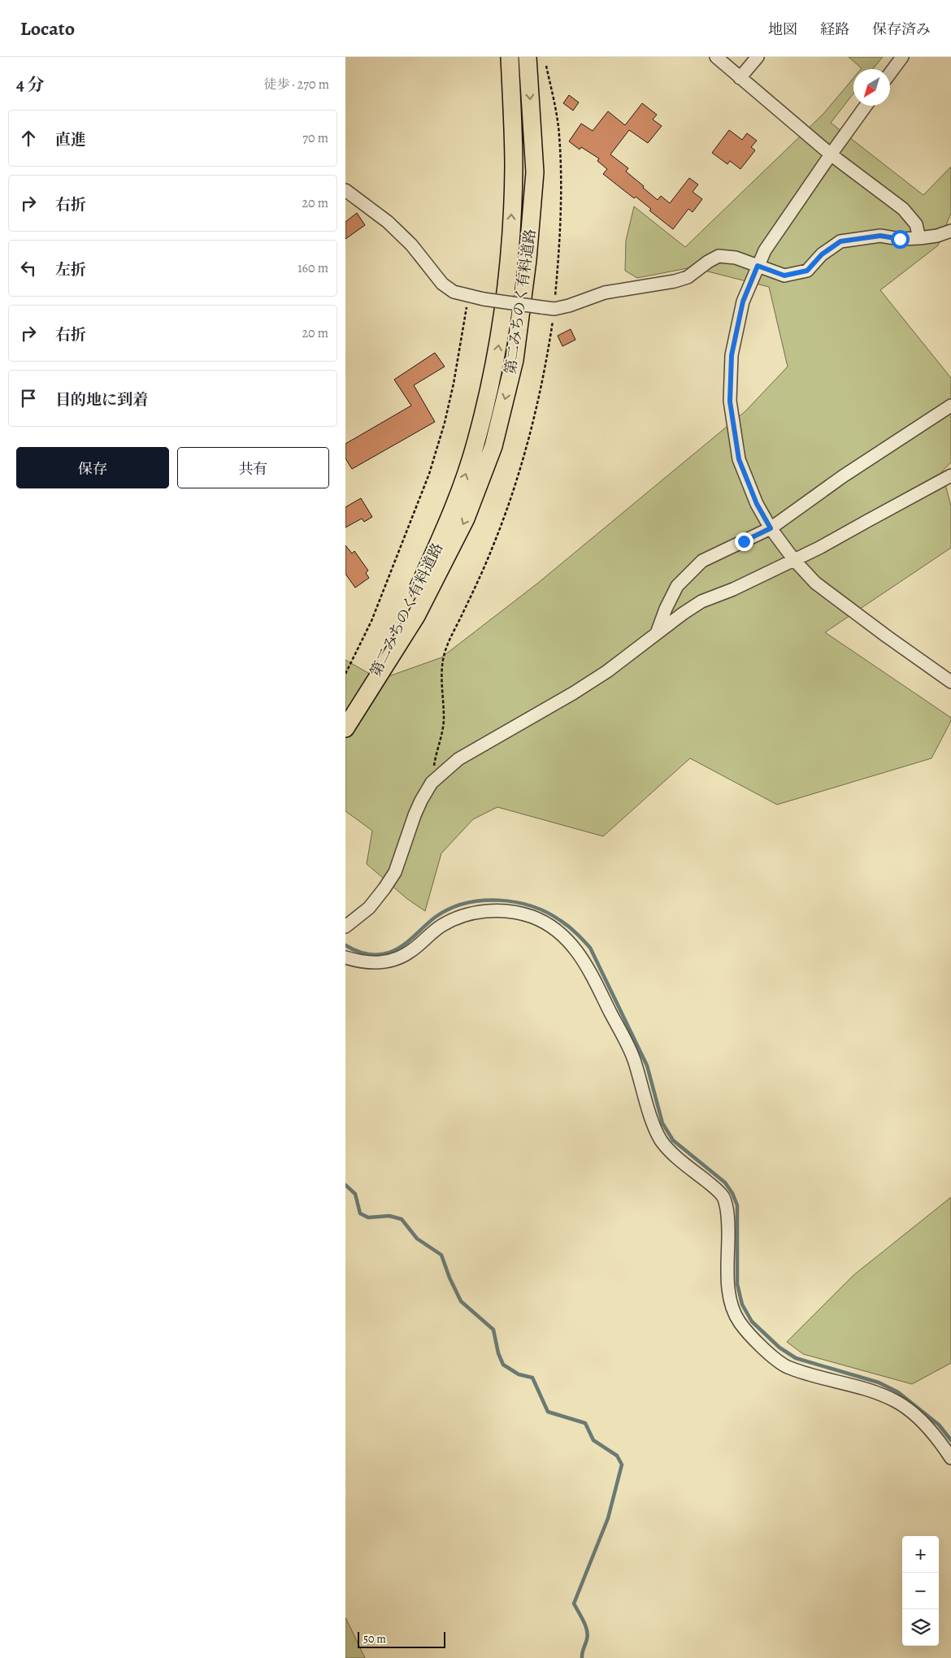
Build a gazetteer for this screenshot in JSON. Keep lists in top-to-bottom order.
{
  "streets": {
    "highway": ["第二みちのく有料道路"]
  },
  "scale_bar": "50 m",
  "north": "bottom left",
  "page": {
    "header": "Locato",
    "nav": ["地図", "経路", "保存済み"],
    "heading": ["4 分", "徒歩 · 270 m"],
    "list": [
      ["直進", "70 m"],
      ["右折", "20 m"],
      ["左折", "160 m"],
      ["右折", "20 m"],
      "目的地に到着"
    ],
    "buttons": ["保存", "共有"],
    "map_buttons": ["+", "−"],
    "scale": "50 m"
  }
}
